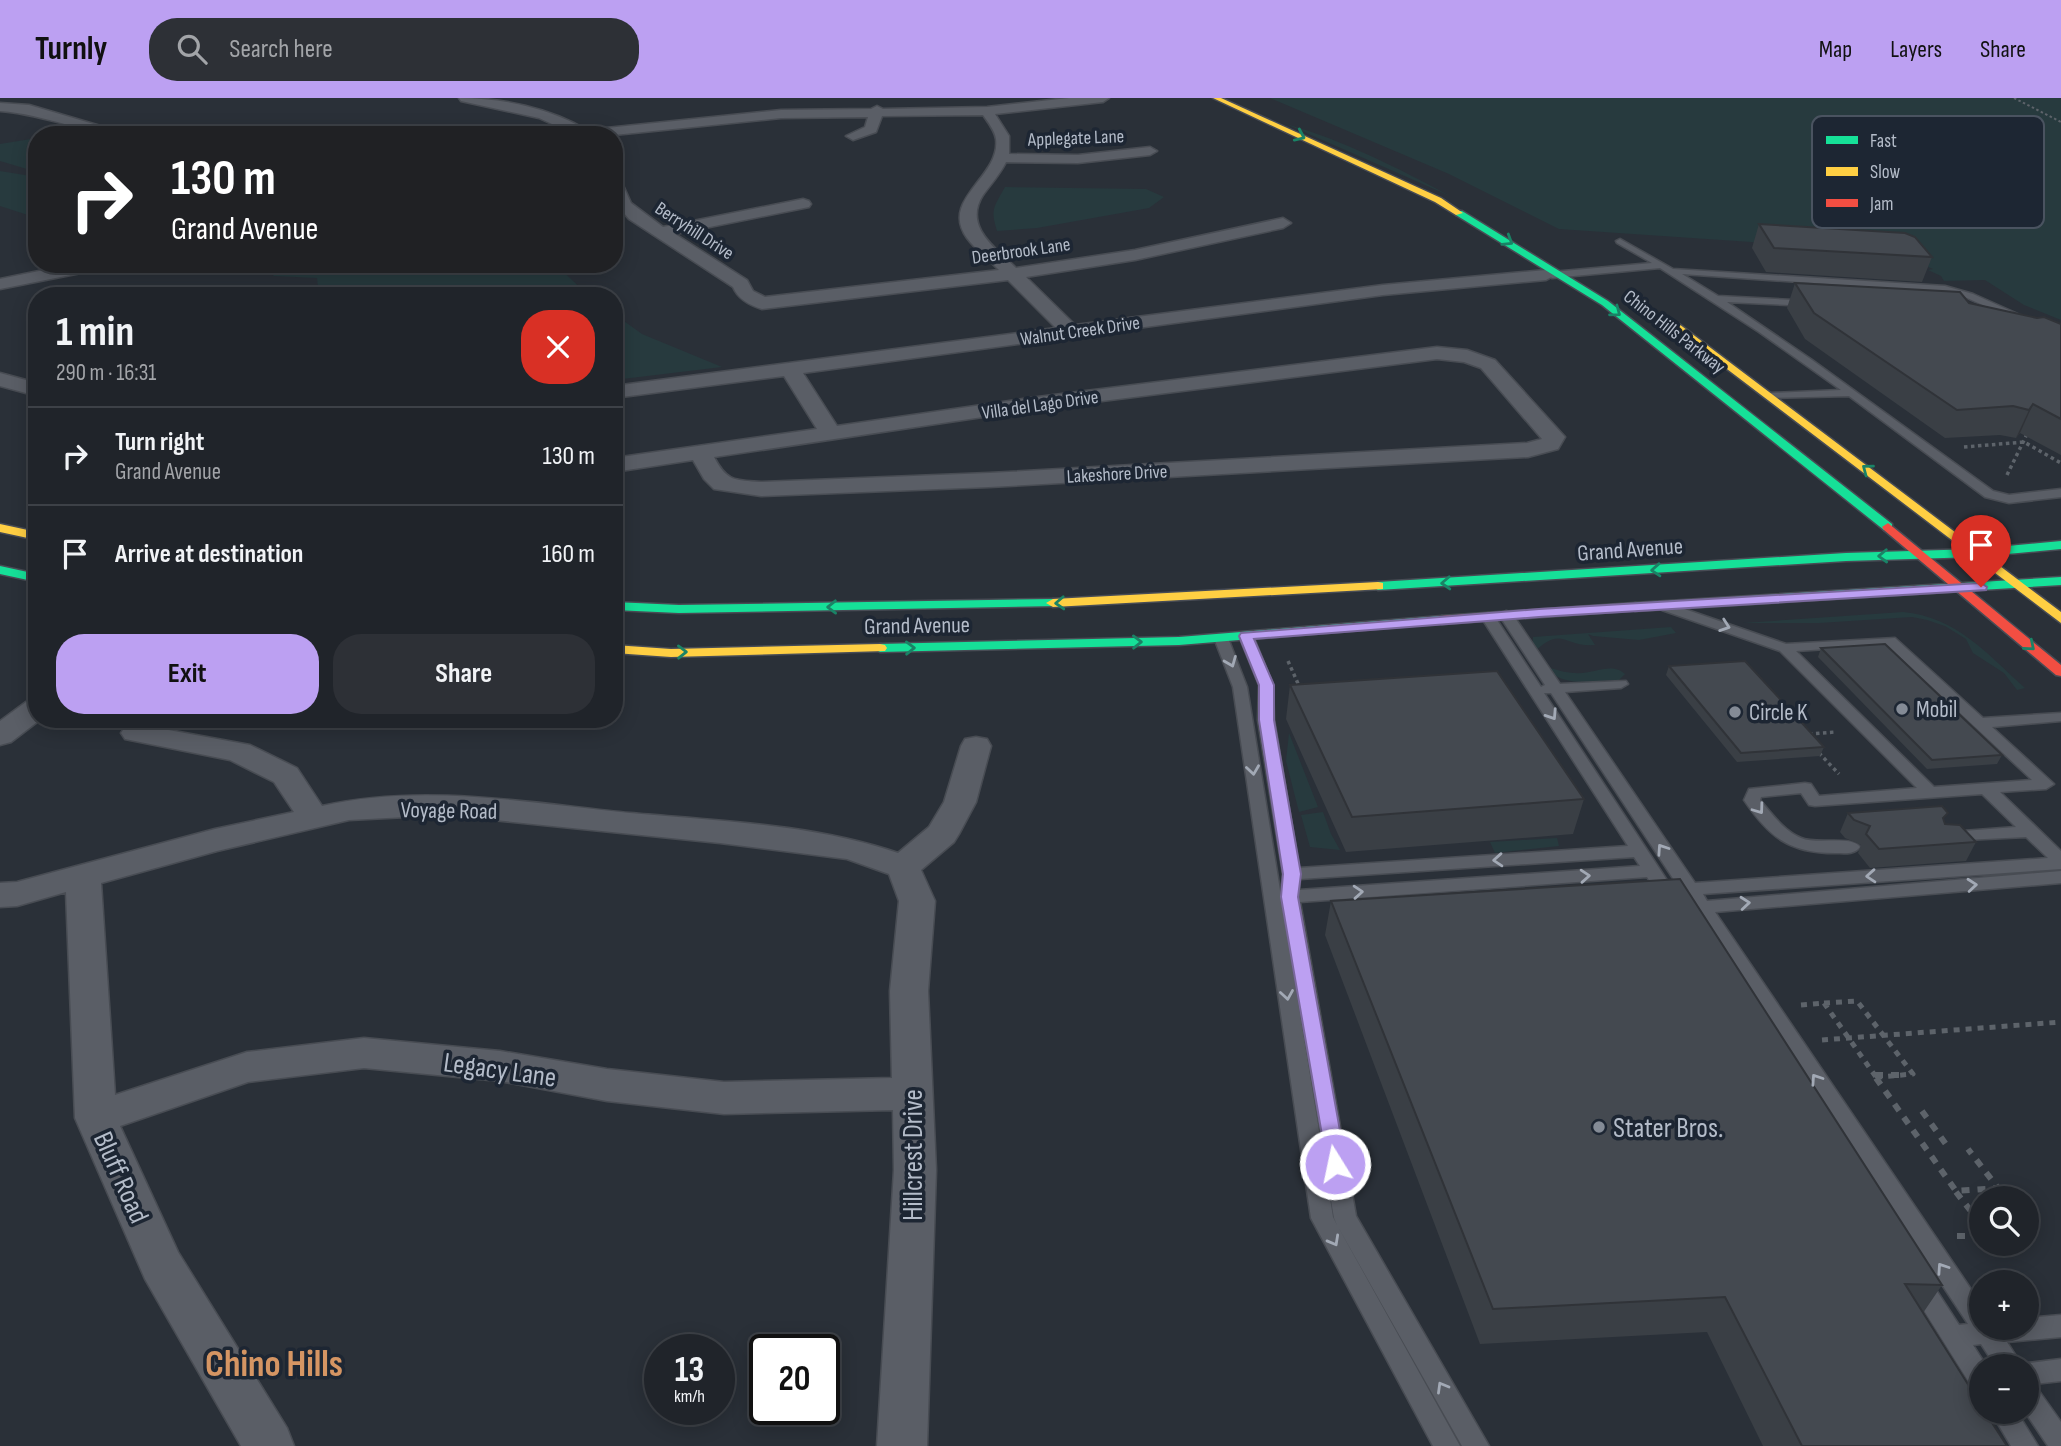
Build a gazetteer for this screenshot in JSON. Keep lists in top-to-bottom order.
{
  "streets": {
    "main road": ["Chino Hills Parkway", "Grand Avenue"],
    "street": [
      "Applegate Lane",
      "Berryhill Drive",
      "Deerbrook Lane",
      "Walnut Creek Drive",
      "Villa del Lago Drive",
      "Lakeshore Drive",
      "Voyage Road",
      "Legacy Lane",
      "Hillcrest Drive",
      "Bluff Road"
    ]
  },
  "crossings": [
    ["Berryhill Drive", "Deerbrook Lane"],
    ["Walnut Creek Drive", "Chino Hills Parkway"],
    ["Chino Hills Parkway", "Grand Avenue"],
    ["Villa del Lago Drive", "Lakeshore Drive"],
    ["Voyage Road", "Hillcrest Drive"],
    ["Voyage Road", "Bluff Road"],
    ["Legacy Lane", "Hillcrest Drive"],
    ["Legacy Lane", "Bluff Road"]
  ],
  "districts": ["Chino Hills"],
  "places": ["Mobil", "Circle K", "Stater Bros."],
  "legend": ["Fast", "Slow", "Jam"],
  "page": {
    "header": "Turnly",
    "search": "Search here",
    "nav": ["Map", "Layers", "Share"],
    "turn": ["130 m", "Grand Avenue"],
    "heading": ["1 min", "290 m · 16:31"],
    "list": [
      {
        "name": "Turn right",
        "note": "Grand Avenue",
        "value": "130 m"
      },
      {
        "name": "Arrive at destination",
        "value": "160 m"
      }
    ],
    "buttons": ["Exit", "Share"],
    "map_buttons": ["+", "−"],
    "speed": "13 km/h",
    "limit": "20"
  }
}
